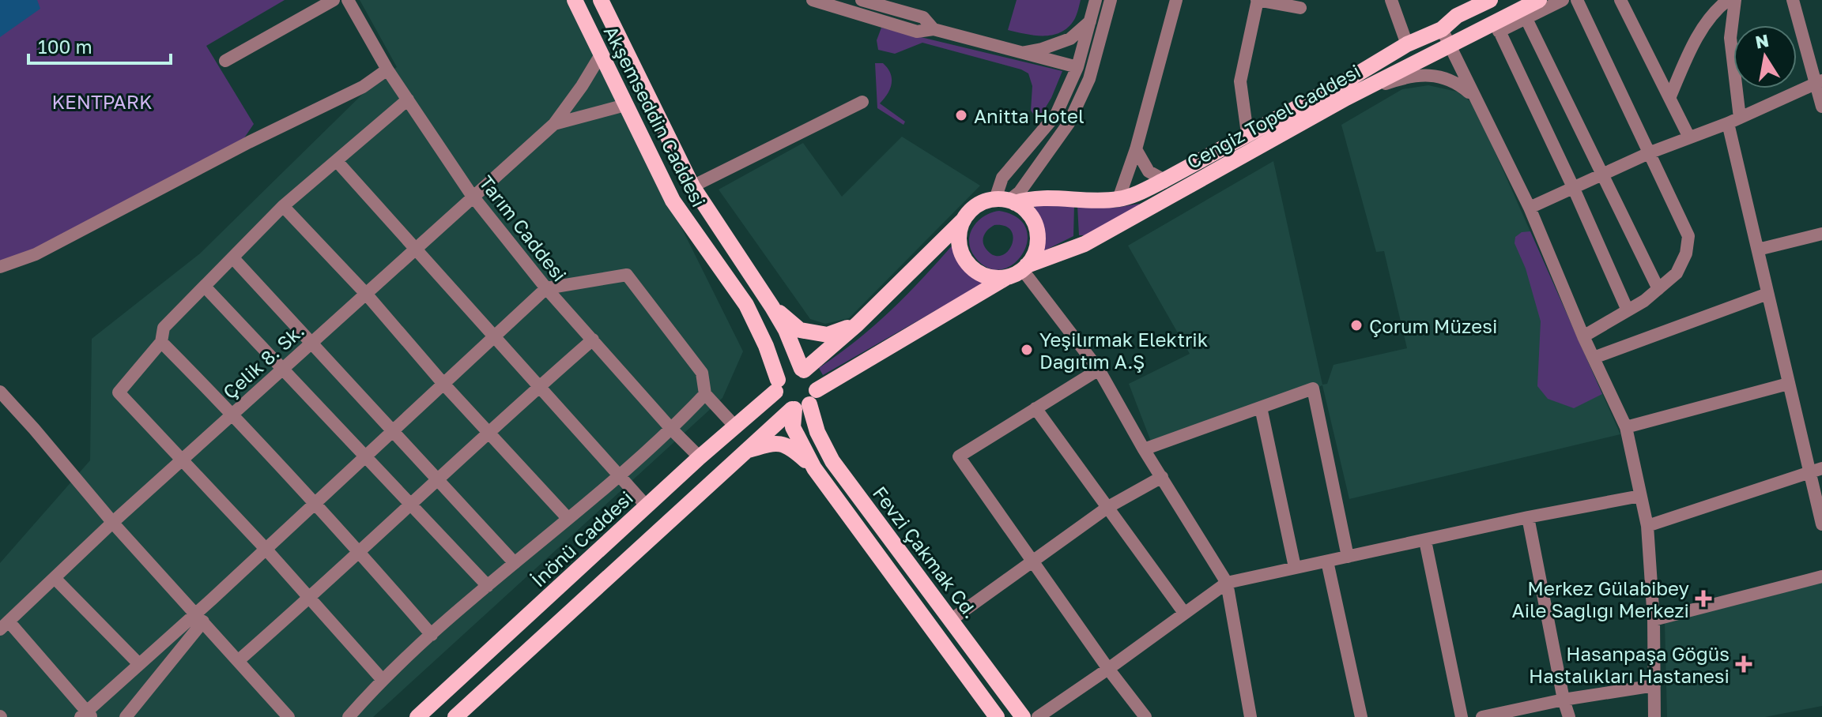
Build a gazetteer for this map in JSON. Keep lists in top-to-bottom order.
{
  "streets": {
    "main road": [
      "Akşemseddin Caddesi",
      "Cengiz Topel Caddesi",
      "İnönü Caddesi",
      "Fevzi Çakmak Cd."
    ],
    "street": ["Tarım Caddesi", "Çelik 8. Sk."]
  },
  "crossings": [
    ["Akşemseddin Caddesi", "Çelik 8. Sk."],
    ["Akşemseddin Caddesi", "İnönü Caddesi"],
    ["Akşemseddin Caddesi", "Fevzi Çakmak Cd."],
    ["Tarım Caddesi", "Çelik 8. Sk."],
    ["Tarım Caddesi", "İnönü Caddesi"],
    ["İnönü Caddesi", "Fevzi Çakmak Cd."]
  ],
  "parks": ["KENTPARK"],
  "places": {
    "other": ["Anitta Hotel", "Çorum Müzesi", "Yeşilırmak Elektrik Dağıtım A.Ş"],
    "health": ["Merkez Gülabibey Aile Sağlığı Merkezi", "Hasanpaşa Göğüs Hastalıkları Hastanesi"]
  },
  "scale_bar": "100 m",
  "north": "top"
}
